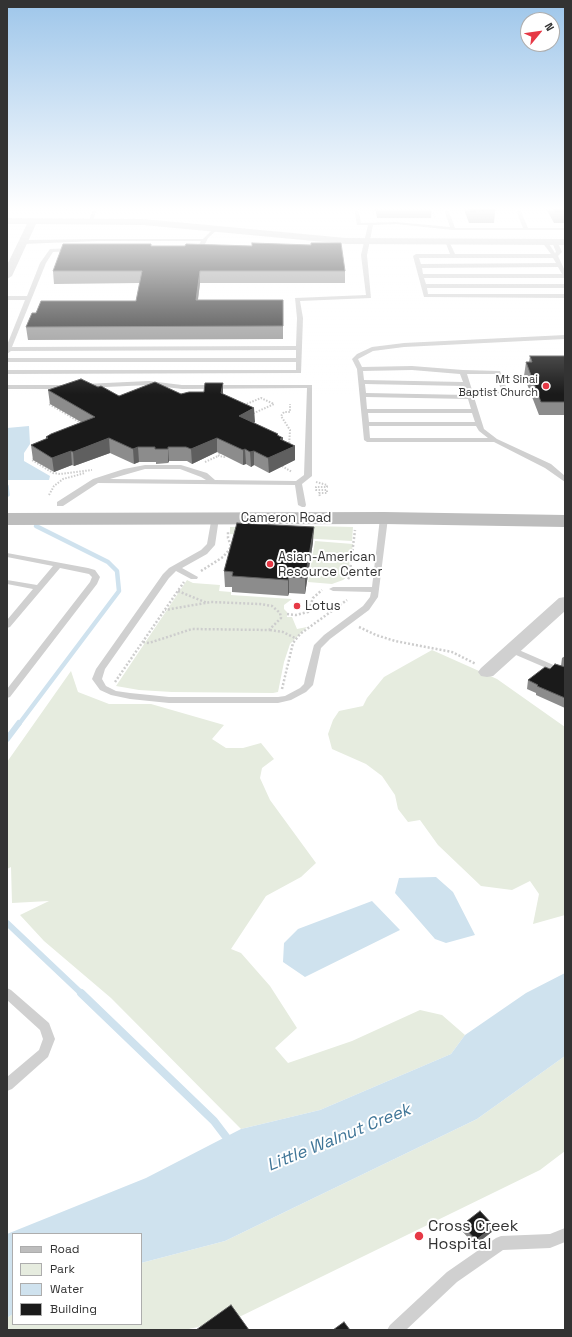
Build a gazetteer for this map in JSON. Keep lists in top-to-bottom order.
{
  "streets": {
    "main road": ["Cameron Road"]
  },
  "water": ["Little Walnut Creek"],
  "places": [
    "Mt Sinai Baptist Church",
    "Asian-American Resource Center",
    "Lotus",
    "Cross Creek Hospital"
  ],
  "legend": [
    "Road",
    "Park",
    "Water",
    "Building"
  ],
  "north": "top right"
}
